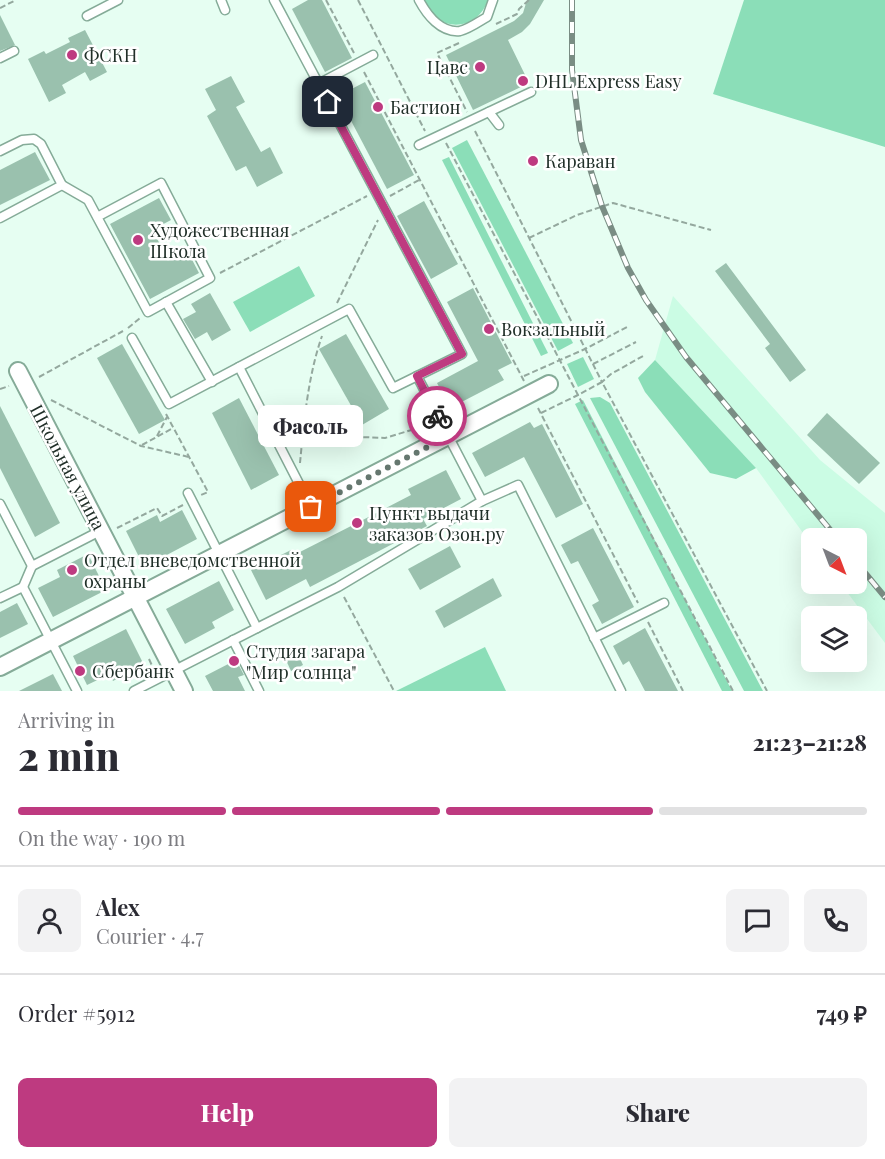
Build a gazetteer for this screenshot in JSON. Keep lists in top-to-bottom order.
{
  "streets": {
    "street": ["Школьная улица"]
  },
  "places": [
    "ФСКН",
    "Цавс",
    "DHL Express Easy",
    "Бастион",
    "Караван",
    "Художественная Школа",
    "Вокзальный",
    "Фасоль",
    "Пункт выдачи заказов Озон.ру",
    "Отдел вневедомственной охраны",
    "Студия загара \"Мир солнца\"",
    "Сбербанк"
  ],
  "north": "bottom right",
  "page": {
    "bubble": "Фасоль",
    "heading": ["2 min", "Arriving in", "21:23–21:28"],
    "panel": [
      "Alex",
      "Courier · 4.7",
      "Order #5912",
      "749 ₽"
    ],
    "bar": "On the way · 190 m",
    "buttons": ["Help", "Share"]
  }
}
